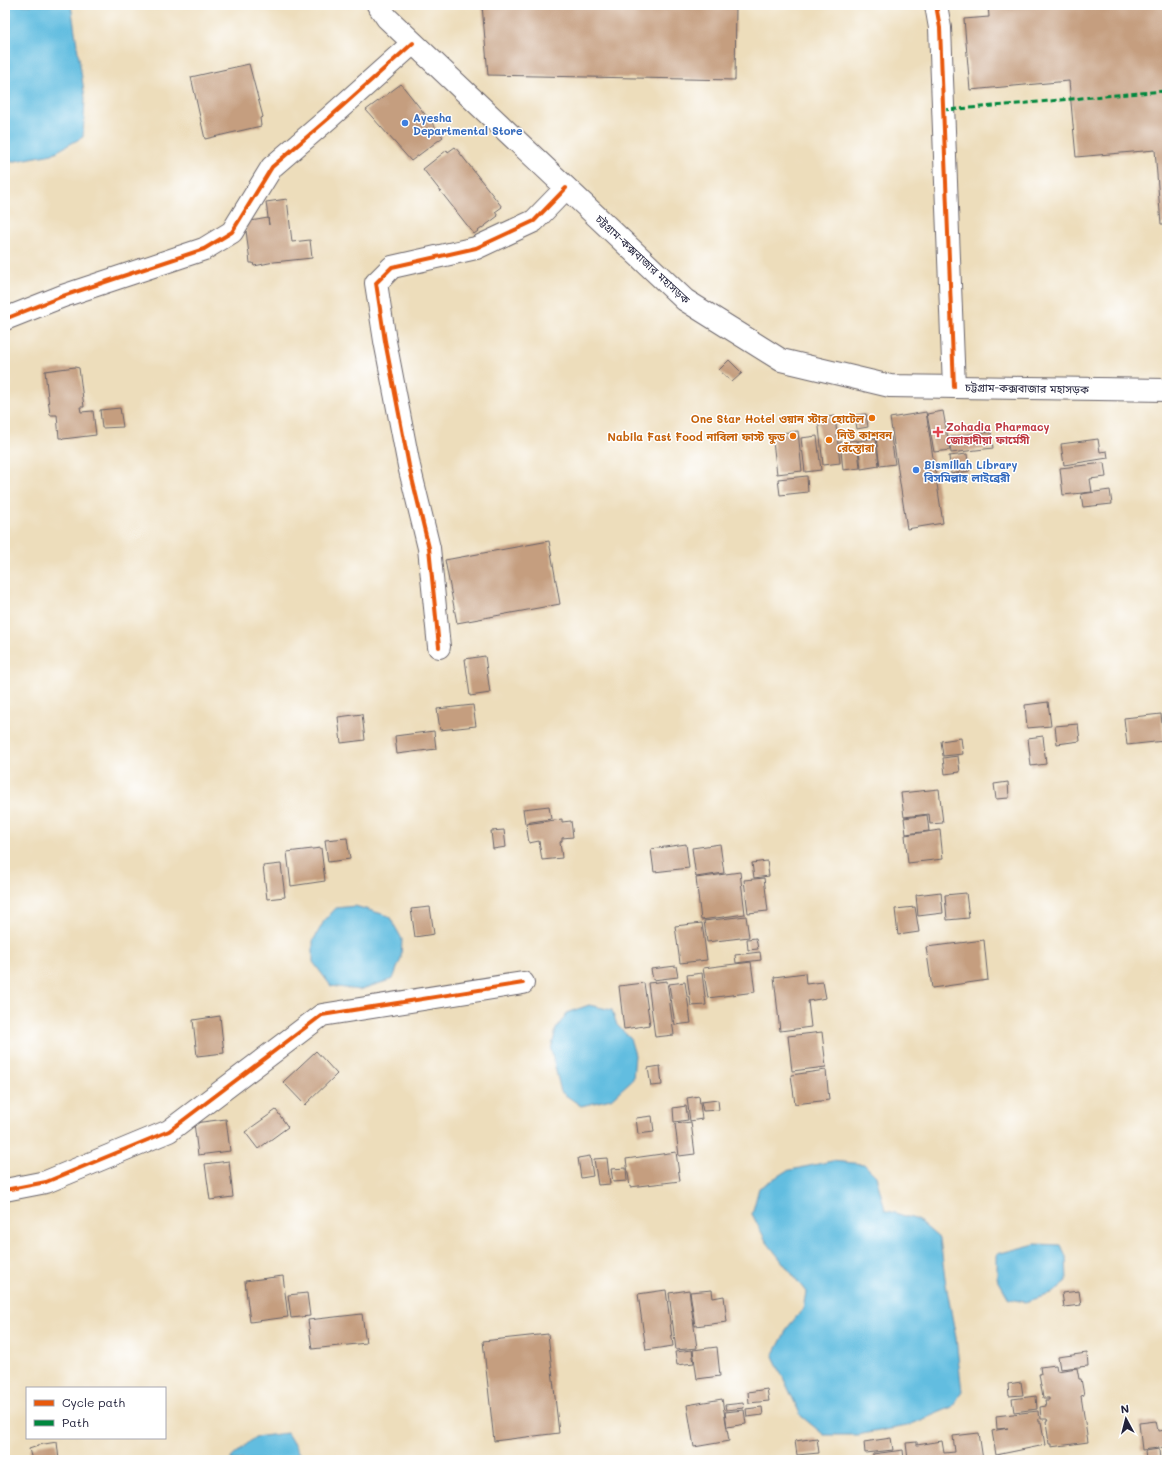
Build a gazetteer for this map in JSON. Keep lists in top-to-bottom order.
{
  "streets": {
    "main road": ["চট্টগ্রাম-কক্সবাজার মহাসড়ক"]
  },
  "places": {
    "other": [
      "Ayesha Departmental Store",
      "One Star Hotel ওয়ান স্টার হোটেল",
      "Nabila Fast Food নাবিলা ফাস্ট ফুড",
      "নিউ কাশবন রেঁস্তোরা",
      "Bismillah Library বিসমিল্লাহ লাইব্রেরী"
    ],
    "health": ["Zohadia Pharmacy জোহাদীয়া ফার্মেসী"]
  },
  "legend": ["Cycle path", "Path"],
  "north": "top"
}
